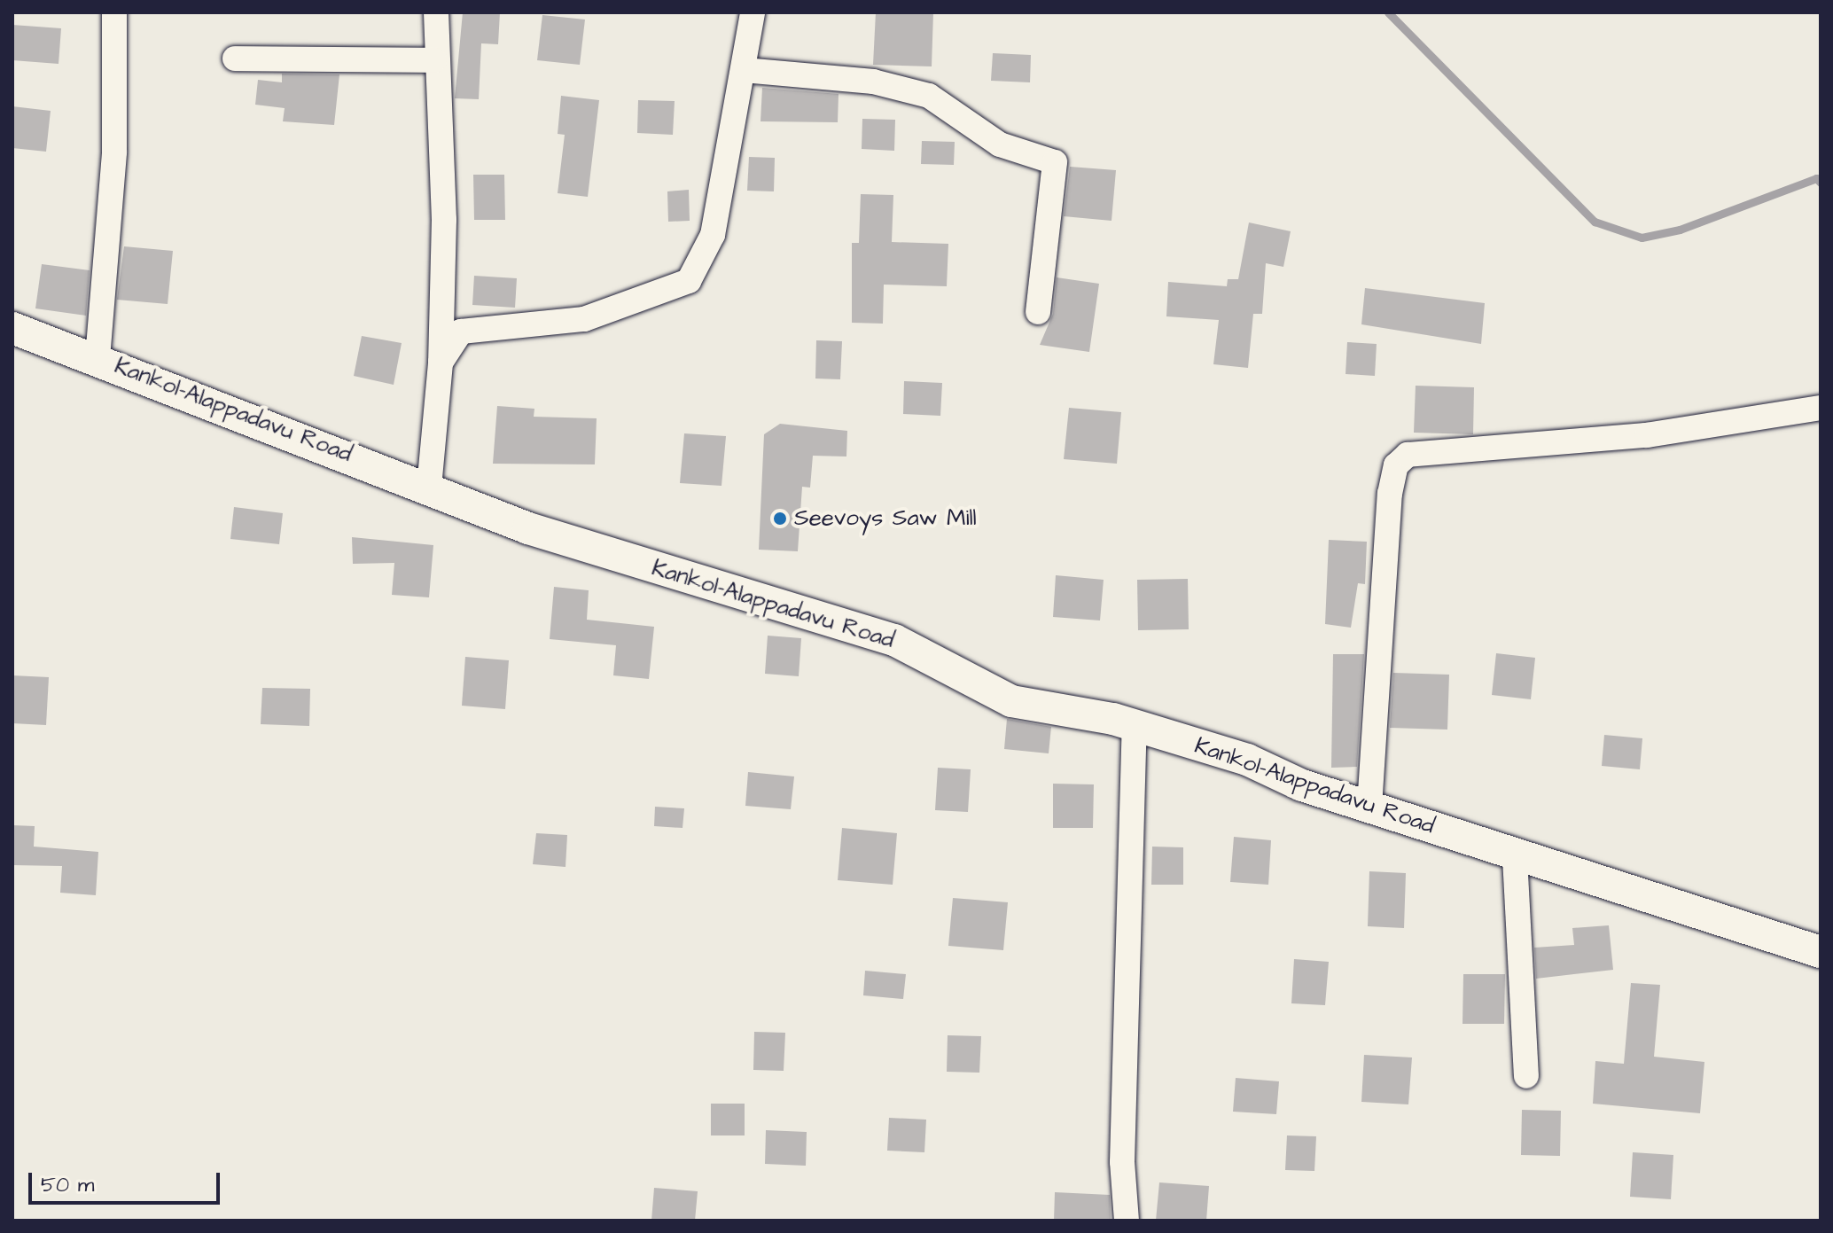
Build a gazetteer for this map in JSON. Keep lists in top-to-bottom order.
{
  "streets": {
    "main road": ["Kankol-Alappadavu Road"]
  },
  "places": ["Seevoys Saw Mill"],
  "scale_bar": "50 m"
}
